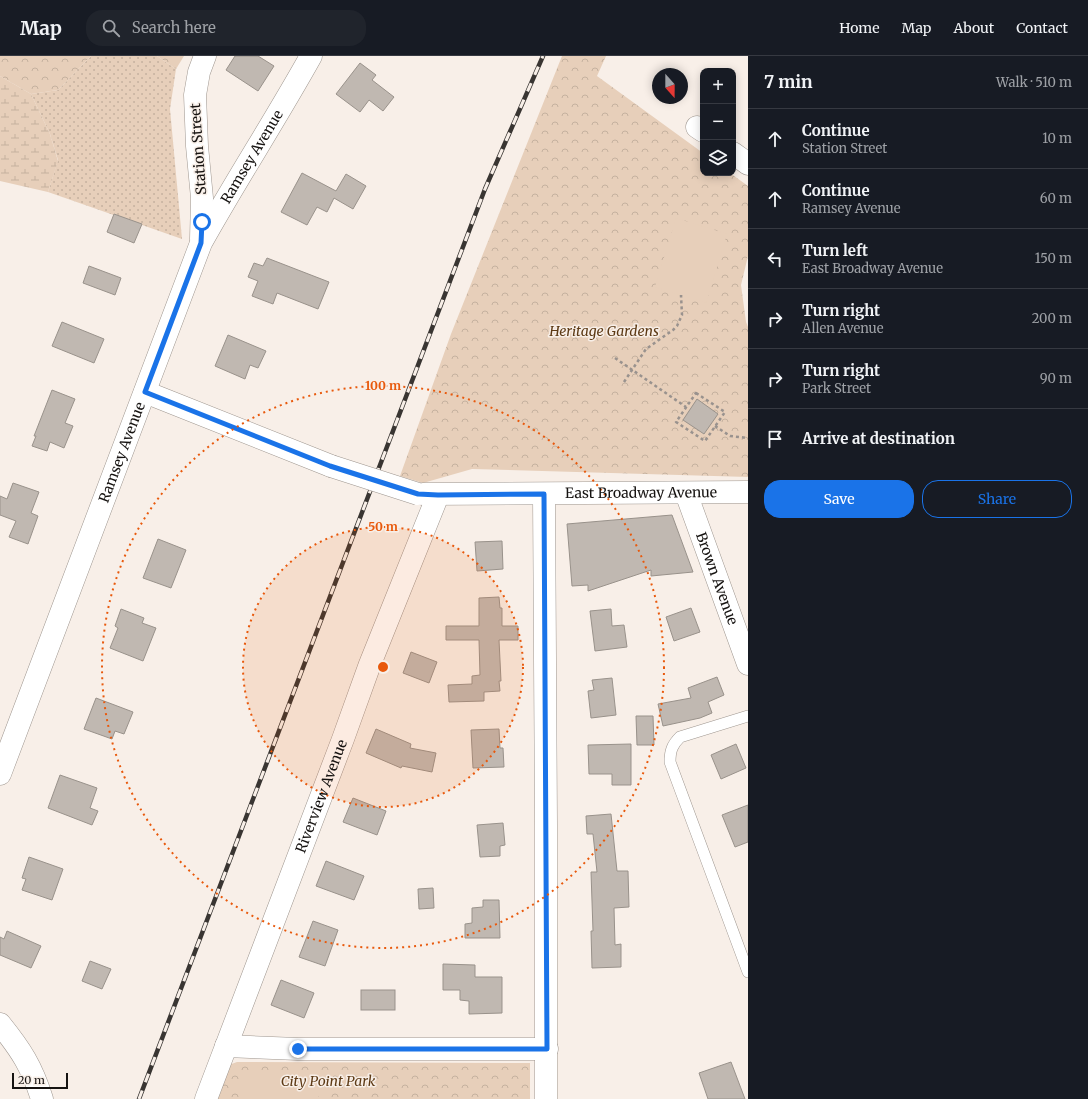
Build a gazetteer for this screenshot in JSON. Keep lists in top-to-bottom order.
{
  "streets": {
    "street": [
      "Station Street",
      "Ramsey Avenue",
      "East Broadway Avenue",
      "Brown Avenue",
      "Riverview Avenue"
    ]
  },
  "crossings": [
    ["Station Street", "Ramsey Avenue"],
    ["Ramsey Avenue", "East Broadway Avenue"],
    ["East Broadway Avenue", "Brown Avenue"],
    ["East Broadway Avenue", "Riverview Avenue"]
  ],
  "parks": ["Heritage Gardens", "City Point Park"],
  "scale_bar": "20 m",
  "north": "bottom",
  "page": {
    "header": "Map",
    "search": "Search here",
    "nav": [
      "Home",
      "Map",
      "About",
      "Contact"
    ],
    "heading": ["7 min", "Walk · 510 m"],
    "map_buttons": ["+", "−"],
    "list": [
      ["Continue", "Station Street", "10 m"],
      ["Continue", "Ramsey Avenue", "60 m"],
      ["Turn left", "East Broadway Avenue", "150 m"],
      ["Turn right", "Allen Avenue", "200 m"],
      ["Turn right", "Park Street", "90 m"],
      "Arrive at destination"
    ],
    "buttons": ["Save", "Share"],
    "scale": "20 m"
  },
  "rings": ["100 m", "50 m"]
}
